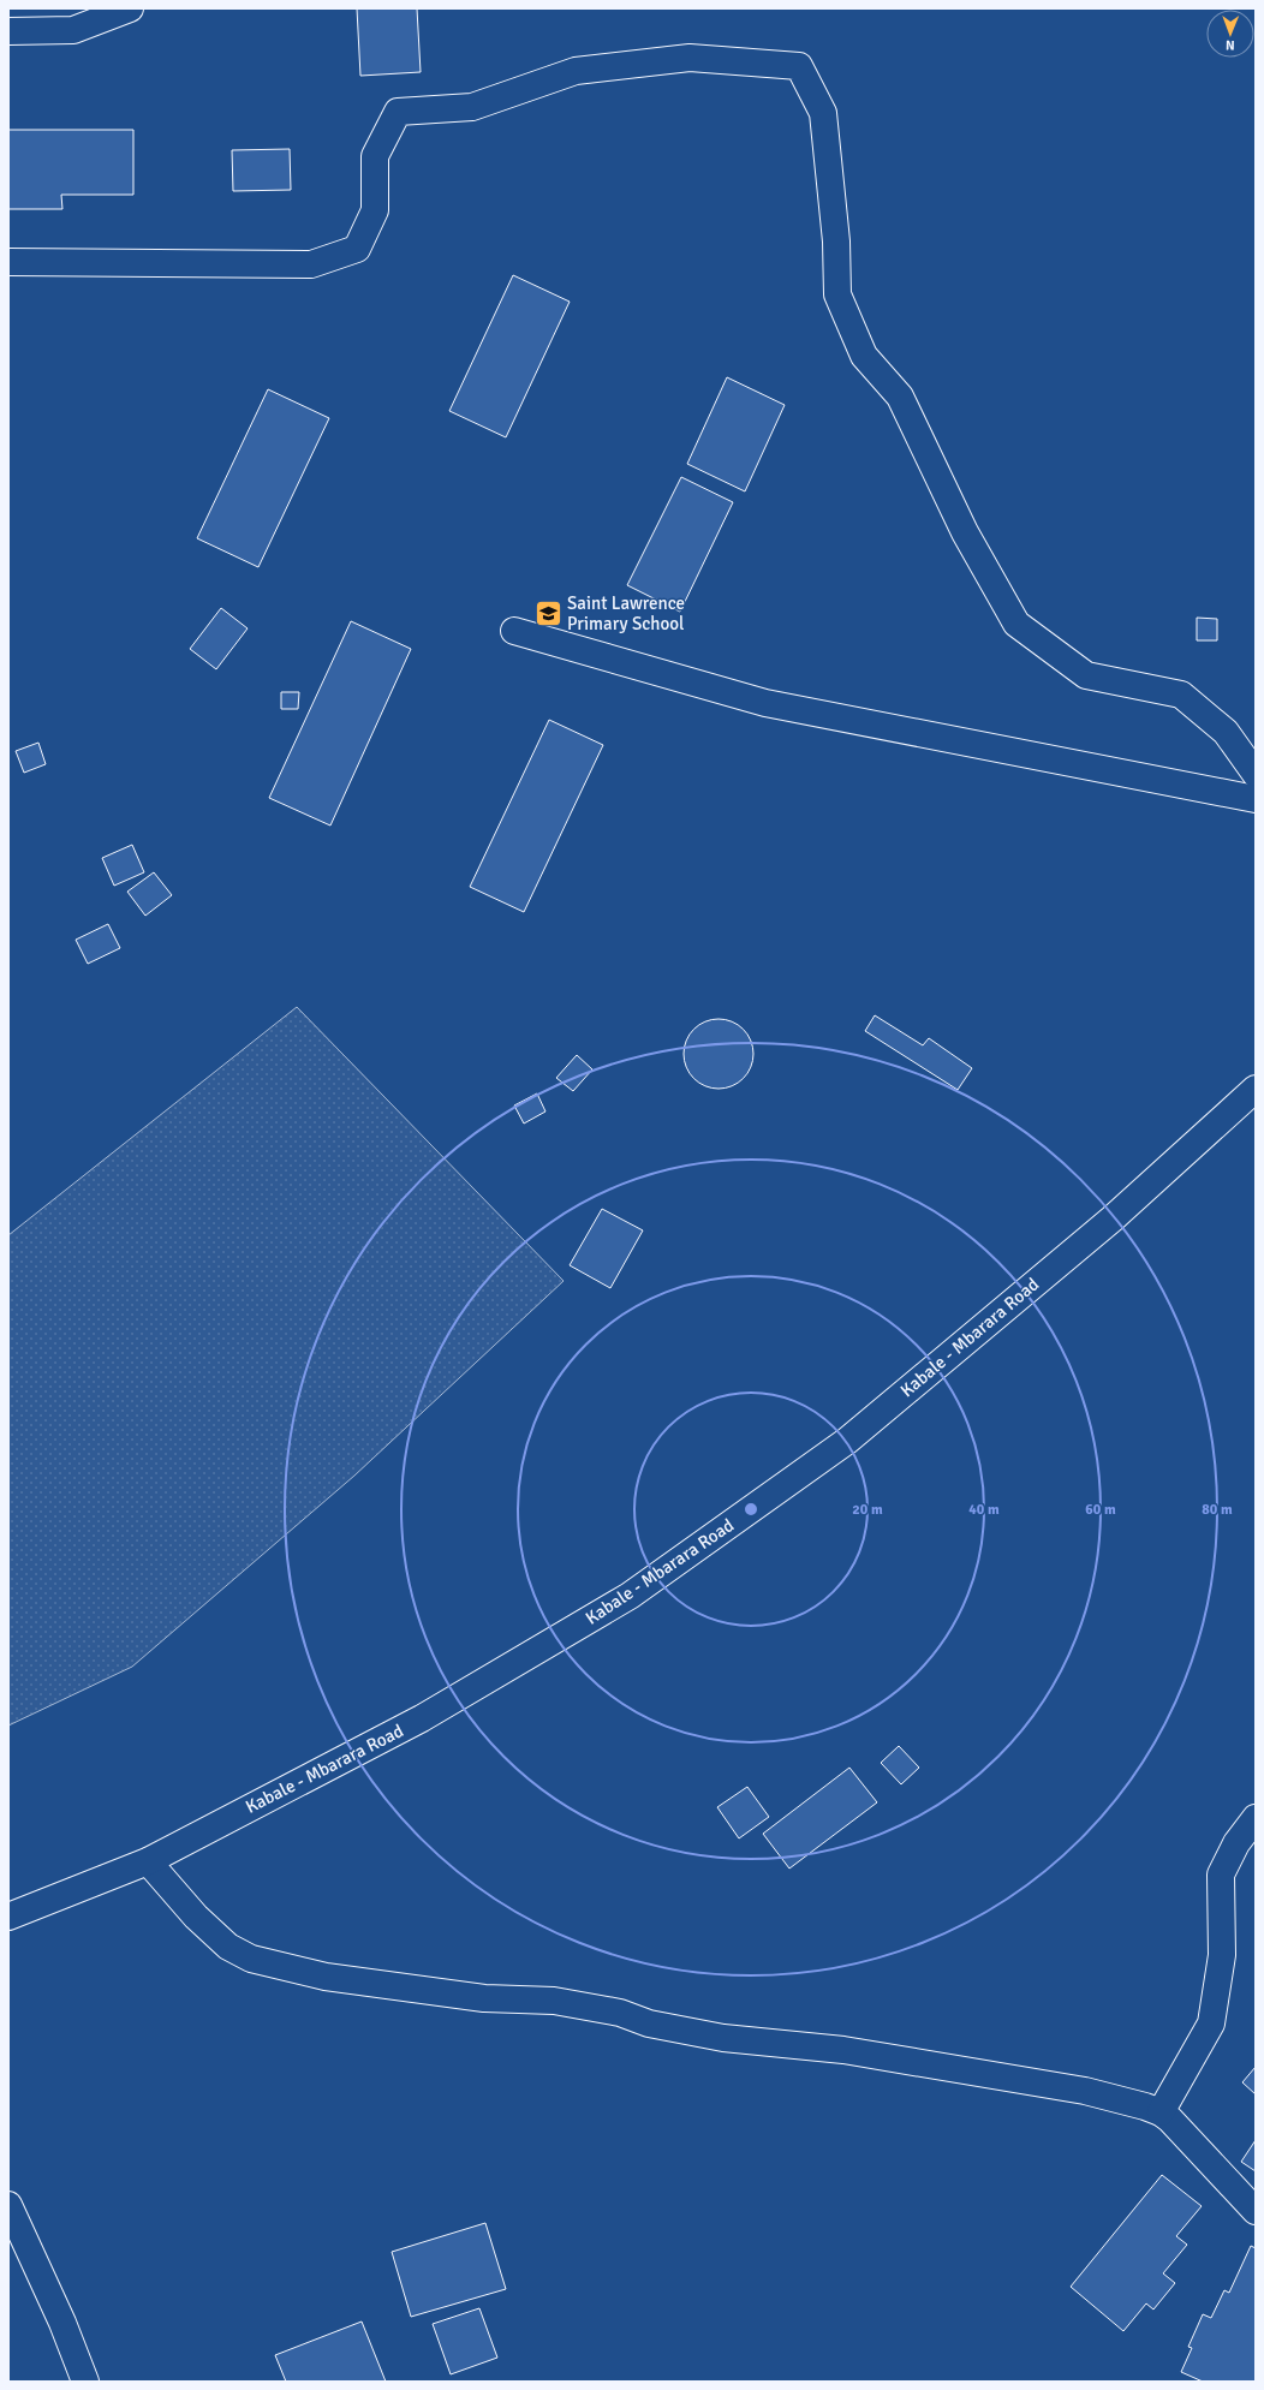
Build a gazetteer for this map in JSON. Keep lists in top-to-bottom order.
{
  "streets": {
    "street": ["Kabale - Mbarara Road"]
  },
  "places": {
    "school or university": ["Saint Lawrence Primary School"]
  },
  "north": "bottom",
  "rings": [
    "20 m",
    "40 m",
    "60 m",
    "80 m"
  ]
}
